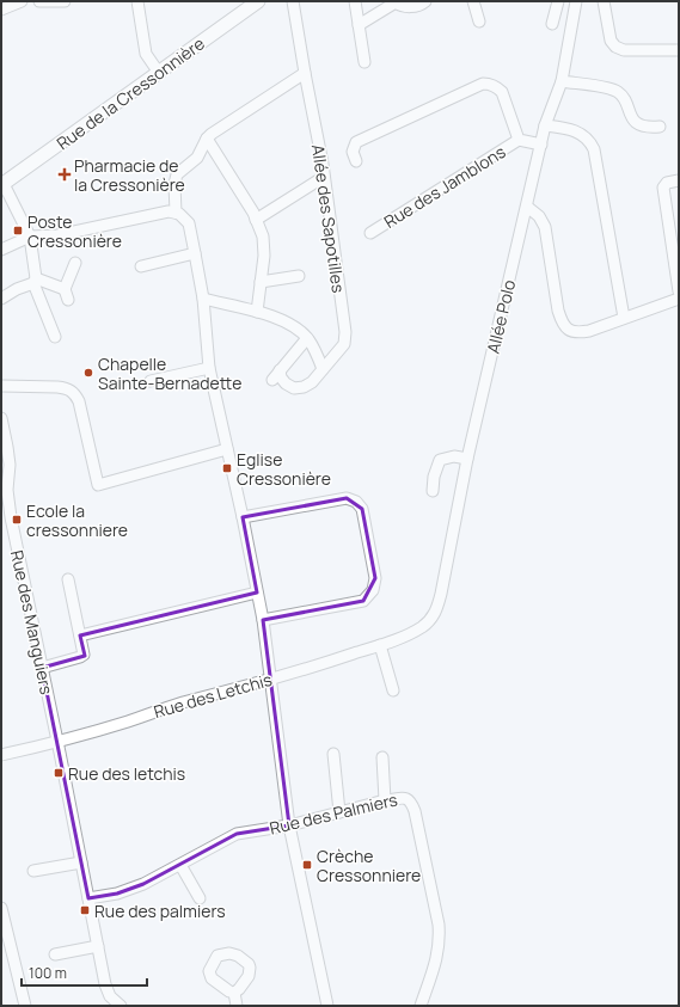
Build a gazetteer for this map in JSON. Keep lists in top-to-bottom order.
{
  "streets": {
    "main road": ["Rue de la Cressonnière"],
    "street": [
      "Rue des Jamblons",
      "Allée des Sapotilles",
      "Allée Polo",
      "Rue des Manguiers",
      "Rue des Letchis",
      "Rue des Palmiers"
    ]
  },
  "crossings": [
    ["Rue des Jamblons", "Allée Polo"],
    ["Allée Polo", "Rue des Letchis"],
    ["Rue des Manguiers", "Rue des Letchis"],
    ["Rue des Manguiers", "Rue des Palmiers"]
  ],
  "places": {
    "health": ["Pharmacie de la Cressonière"],
    "transit": [
      "Poste Cressonière",
      "Eglise Cressonière",
      "Ecole la cressonniere",
      "Rue des letchis",
      "Crèche Cressonniere",
      "Rue des palmiers"
    ],
    "other": ["Chapelle Sainte-Bernadette"]
  },
  "scale_bar": "100 m"
}
